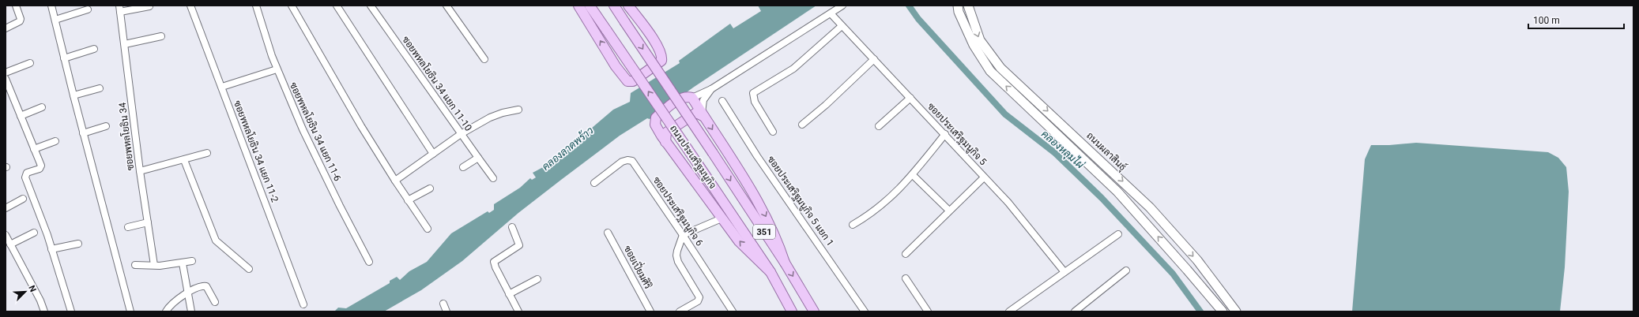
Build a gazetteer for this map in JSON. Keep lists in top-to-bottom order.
{
  "streets": {
    "main road": ["ถนนผลาสินธุ์", "ถนนประเสริฐมนูกิจ", "351"],
    "street": [
      "ซอยพหลโยธิน 34 แยก 11-10",
      "ซอยพหลโยธิน 34 แยก 11-6",
      "ซอยประเสริฐมนูกิจ 5",
      "ซอยพหลโยธิน 34",
      "ซอยพหลโยธิน 34 แยก 11-2",
      "ซอยประเสริฐมนูกิจ 5 แยก 1",
      "ซอยประเสริฐมนูกิจ 6",
      "ซอยเปี่ยมศิริ"
    ]
  },
  "water": ["คลองลาดพร้าว", "คลองหลุมไผ่"],
  "scale_bar": "100 m",
  "north": "top right"
}
